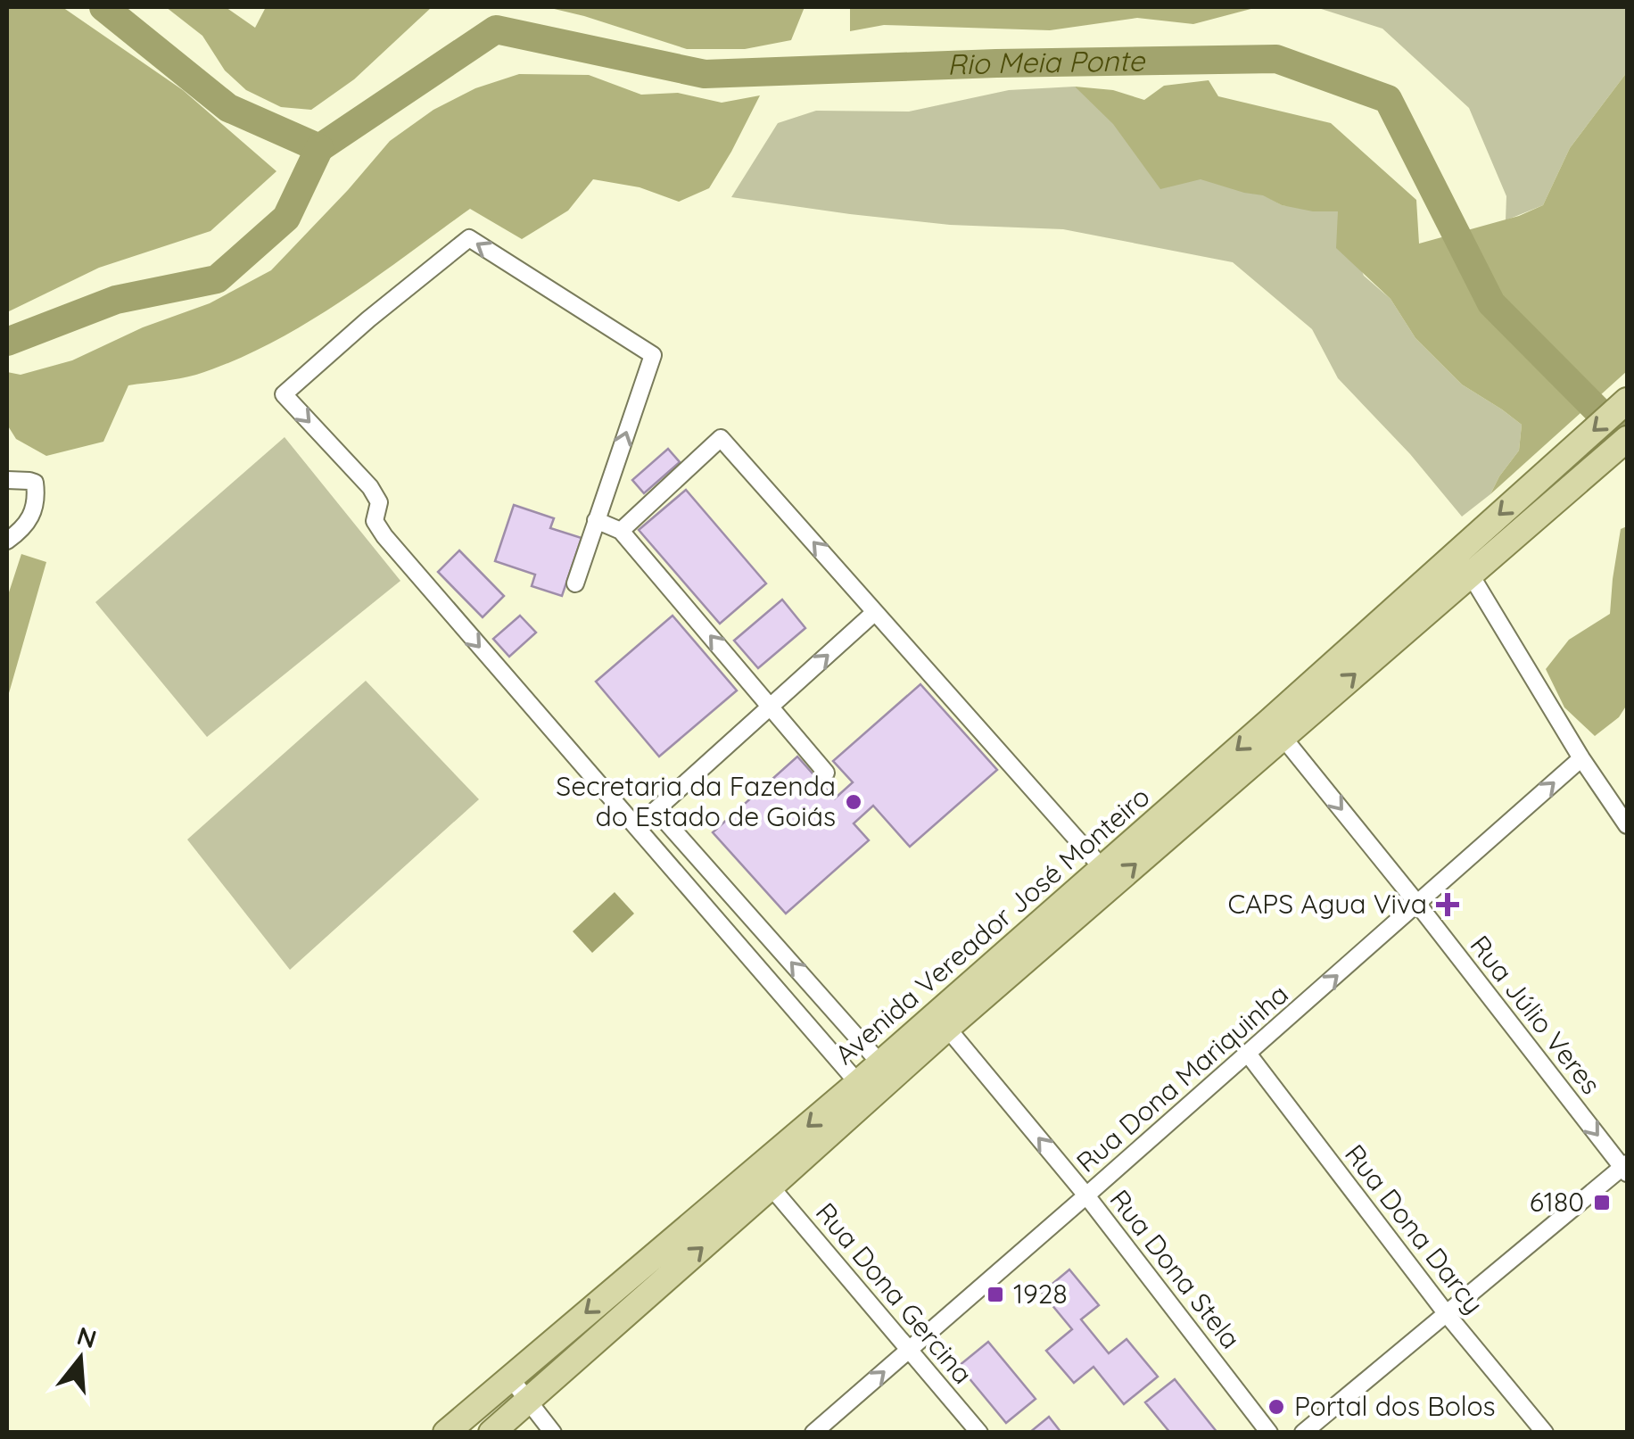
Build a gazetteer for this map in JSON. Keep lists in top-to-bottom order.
{
  "streets": {
    "main road": ["Avenida Vereador José Monteiro"],
    "street": [
      "Rua Júlio Veres",
      "Rua Dona Mariquinha",
      "Rua Dona Darcy",
      "Rua Dona Stela",
      "Rua Dona Gercina"
    ]
  },
  "crossings": [
    ["Avenida Vereador José Monteiro", "Rua Júlio Veres"],
    ["Avenida Vereador José Monteiro", "Rua Dona Stela"],
    ["Avenida Vereador José Monteiro", "Rua Dona Gercina"],
    ["Rua Júlio Veres", "Rua Dona Mariquinha"],
    ["Rua Dona Mariquinha", "Rua Dona Darcy"],
    ["Rua Dona Mariquinha", "Rua Dona Stela"],
    ["Rua Dona Mariquinha", "Rua Dona Gercina"]
  ],
  "one_way": ["Rua Júlio Veres", "Rua Dona Mariquinha", "Rua Dona Stela"],
  "water": ["Rio Meia Ponte"],
  "places": {
    "other": ["Secretaria da Fazenda do Estado de Goiás", "Portal dos Bolos"],
    "health": ["CAPS Agua Viva"],
    "transit": ["6180", "1928"]
  },
  "north": "top"
}
